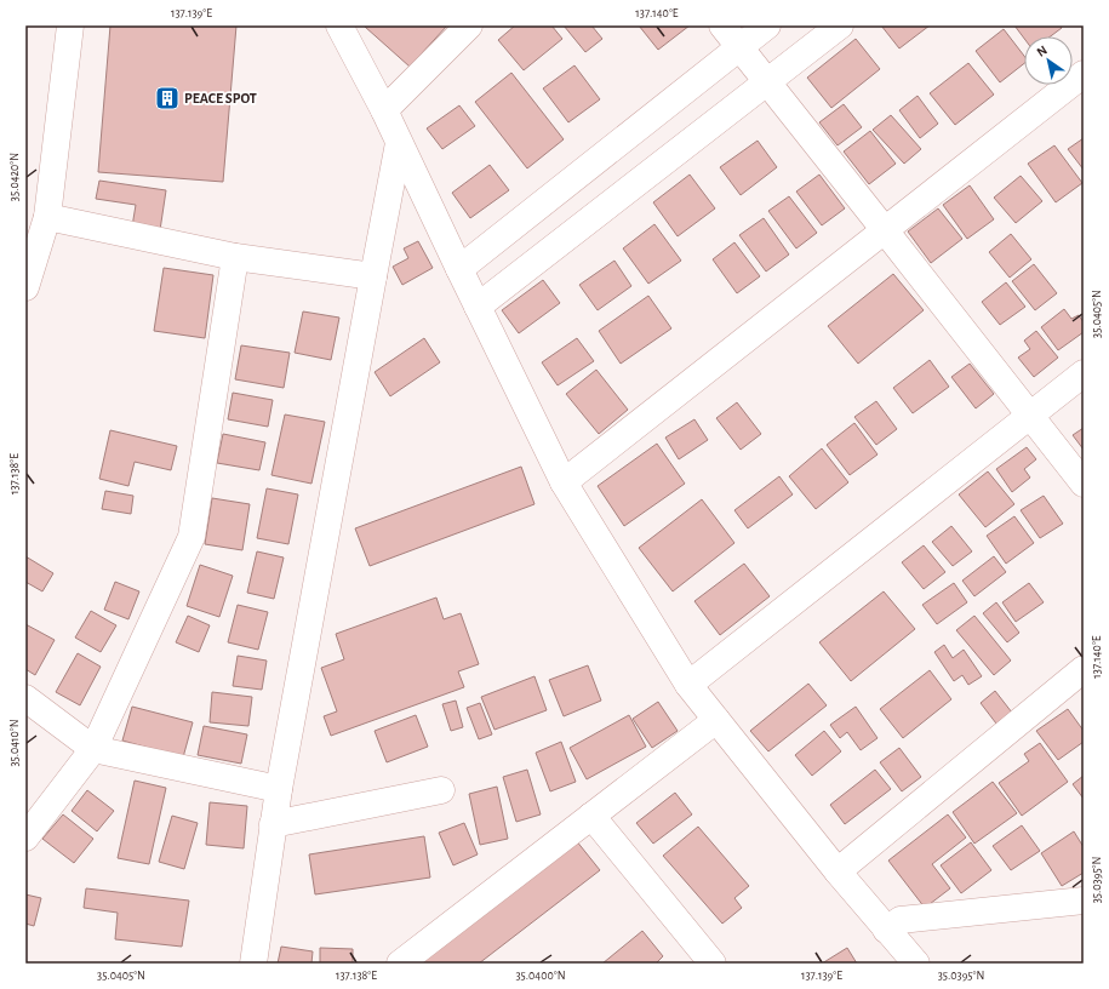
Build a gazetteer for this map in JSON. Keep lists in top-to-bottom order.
{
  "places": {
    "building": ["PEACE SPOT"]
  },
  "north": "top left",
  "coordinates": [
    "137.139°E",
    "137.140°E",
    "35.0420°N",
    "35.0405°N",
    "137.138°E",
    "35.0410°N",
    "35.0395°N",
    "35.0400°N"
  ]
}
